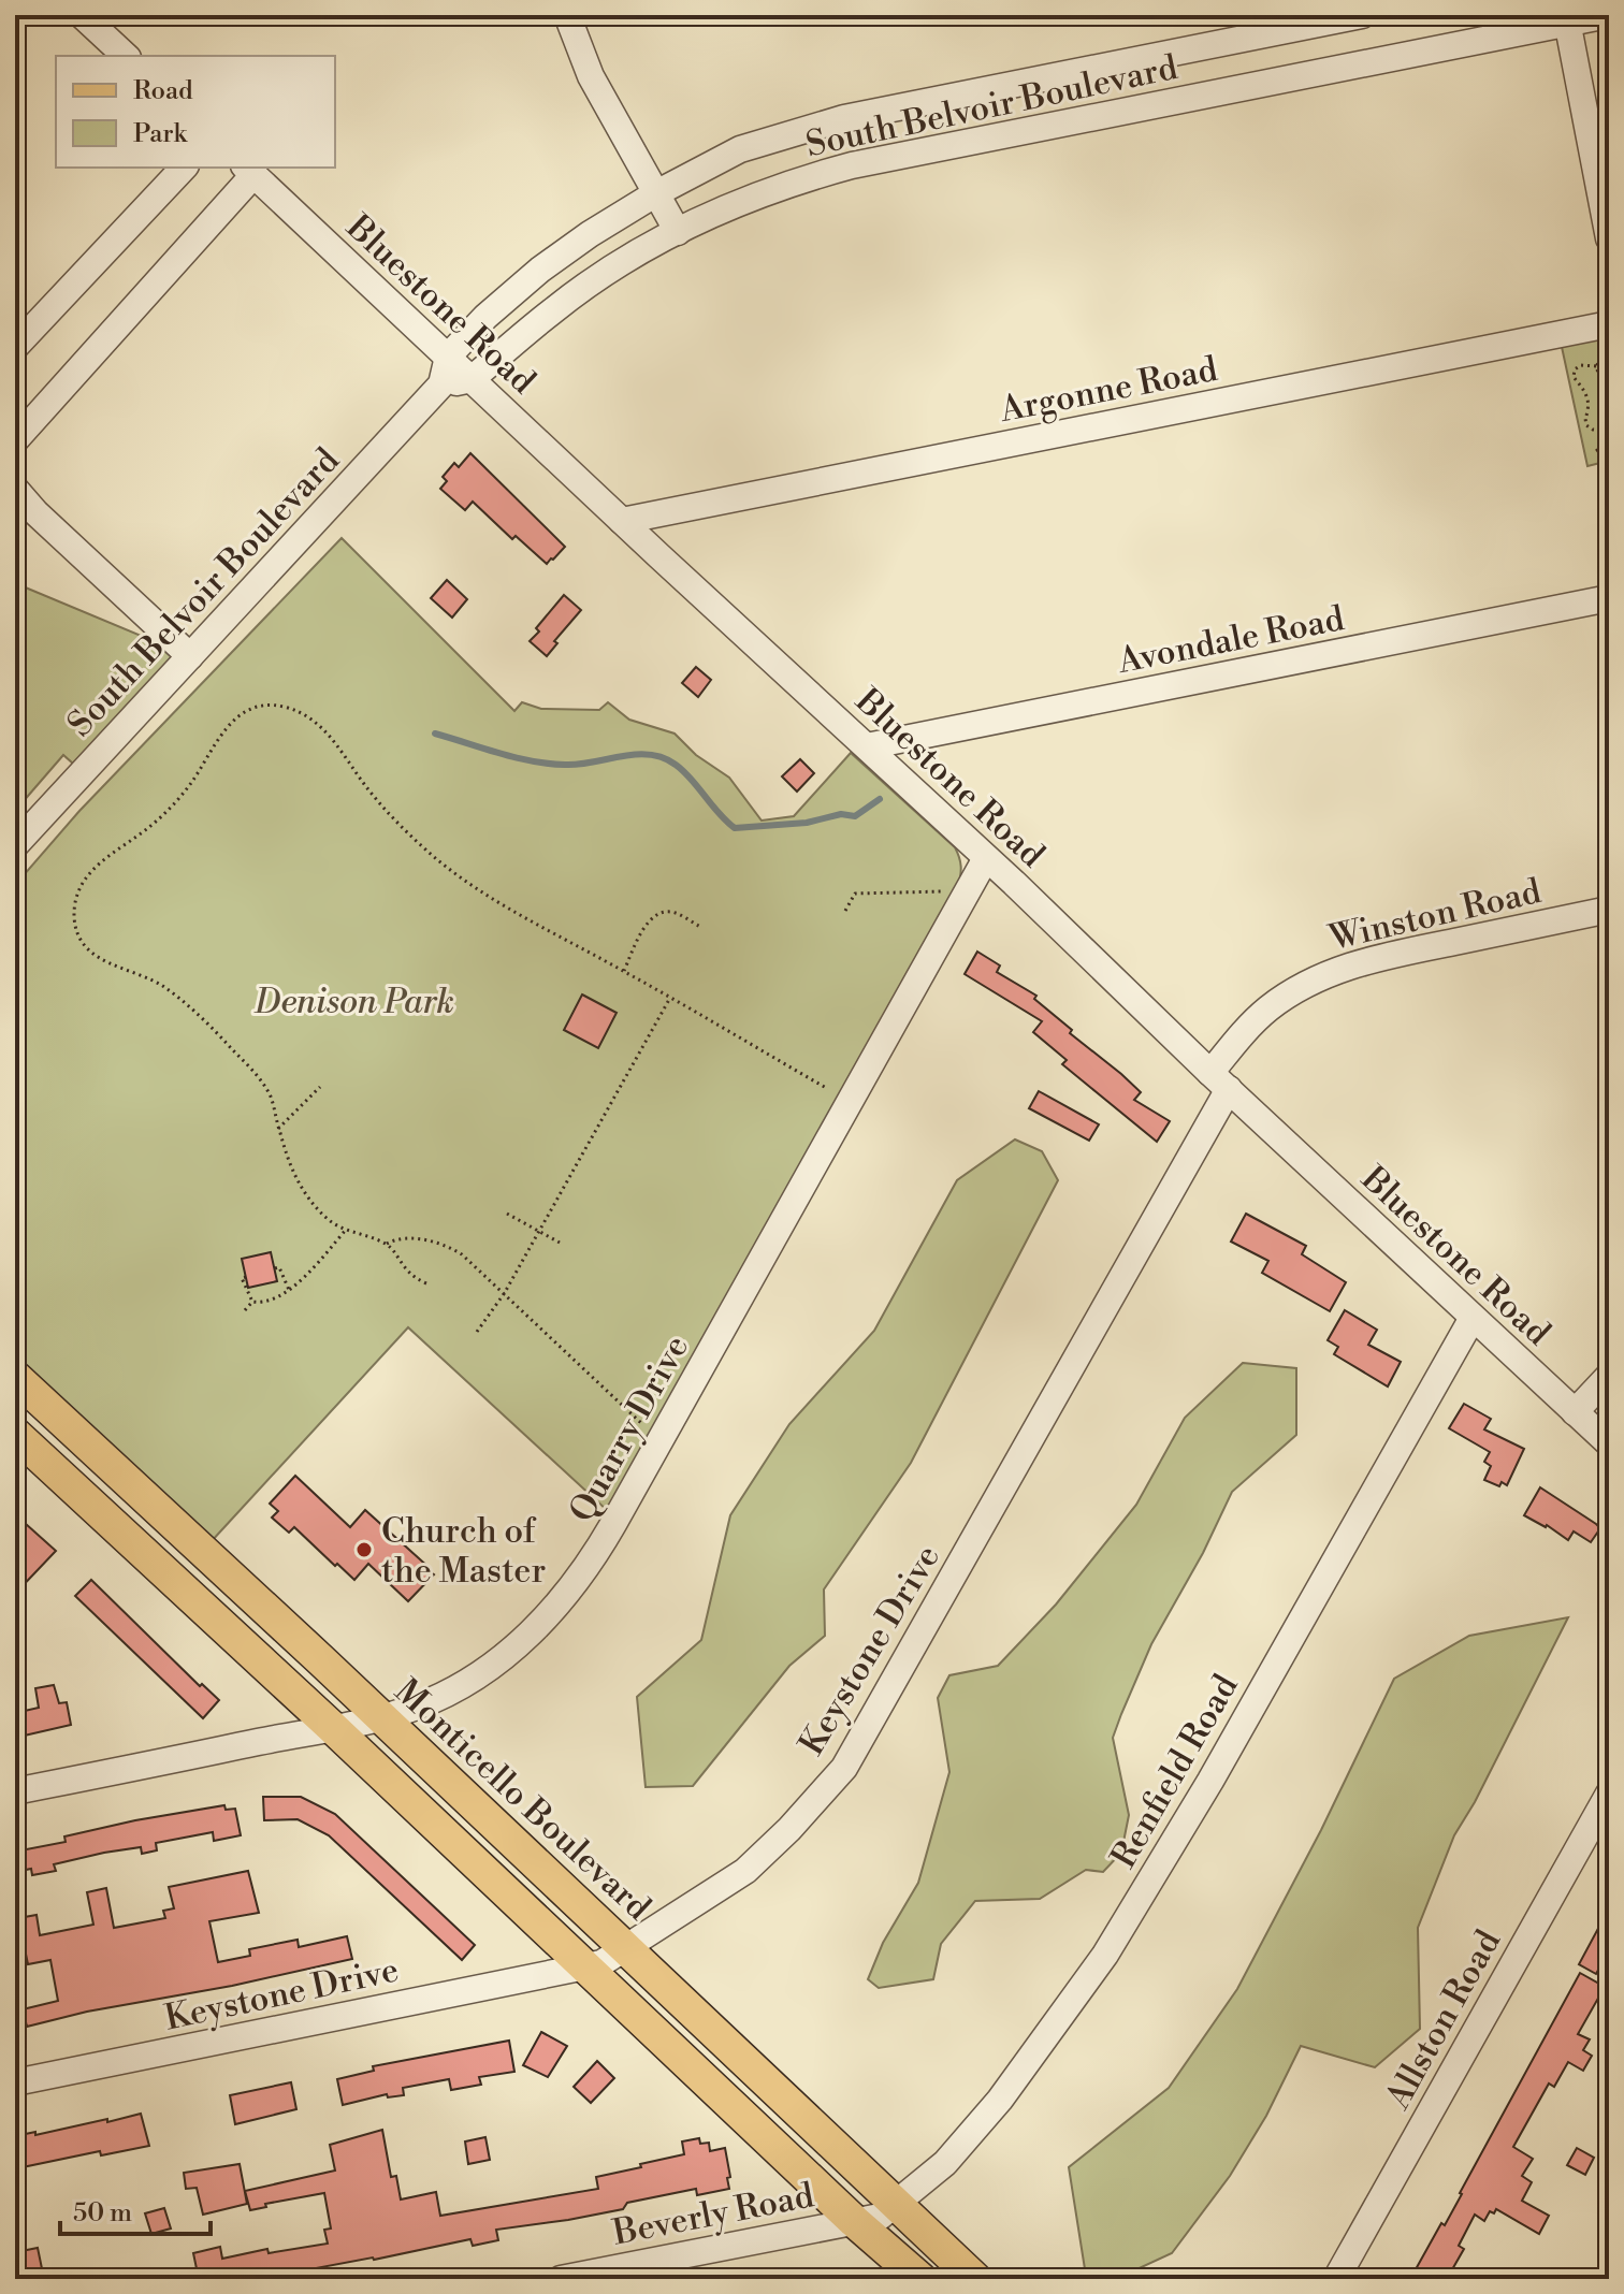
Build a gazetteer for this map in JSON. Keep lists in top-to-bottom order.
{
  "streets": {
    "main road": ["Monticello Boulevard"],
    "street": [
      "South Belvoir Boulevard",
      "Bluestone Road",
      "Argonne Road",
      "Avondale Road",
      "Winston Road",
      "Quarry Drive",
      "Keystone Drive",
      "Renfield Road",
      "Allston Road",
      "Beverly Road"
    ]
  },
  "crossings": [
    ["South Belvoir Boulevard", "Bluestone Road"],
    ["Bluestone Road", "Argonne Road"],
    ["Bluestone Road", "Avondale Road"],
    ["Bluestone Road", "Winston Road"],
    ["Bluestone Road", "Quarry Drive"],
    ["Bluestone Road", "Keystone Drive"],
    ["Bluestone Road", "Renfield Road"],
    ["Winston Road", "Keystone Drive"],
    ["Quarry Drive", "Monticello Boulevard"],
    ["Keystone Drive", "Monticello Boulevard"],
    ["Renfield Road", "Monticello Boulevard"],
    ["Renfield Road", "Beverly Road"],
    ["Monticello Boulevard", "Beverly Road"]
  ],
  "parks": ["Denison Park"],
  "places": ["Church of the Master"],
  "legend": ["Road", "Park"],
  "scale_bar": "50 m"
}
